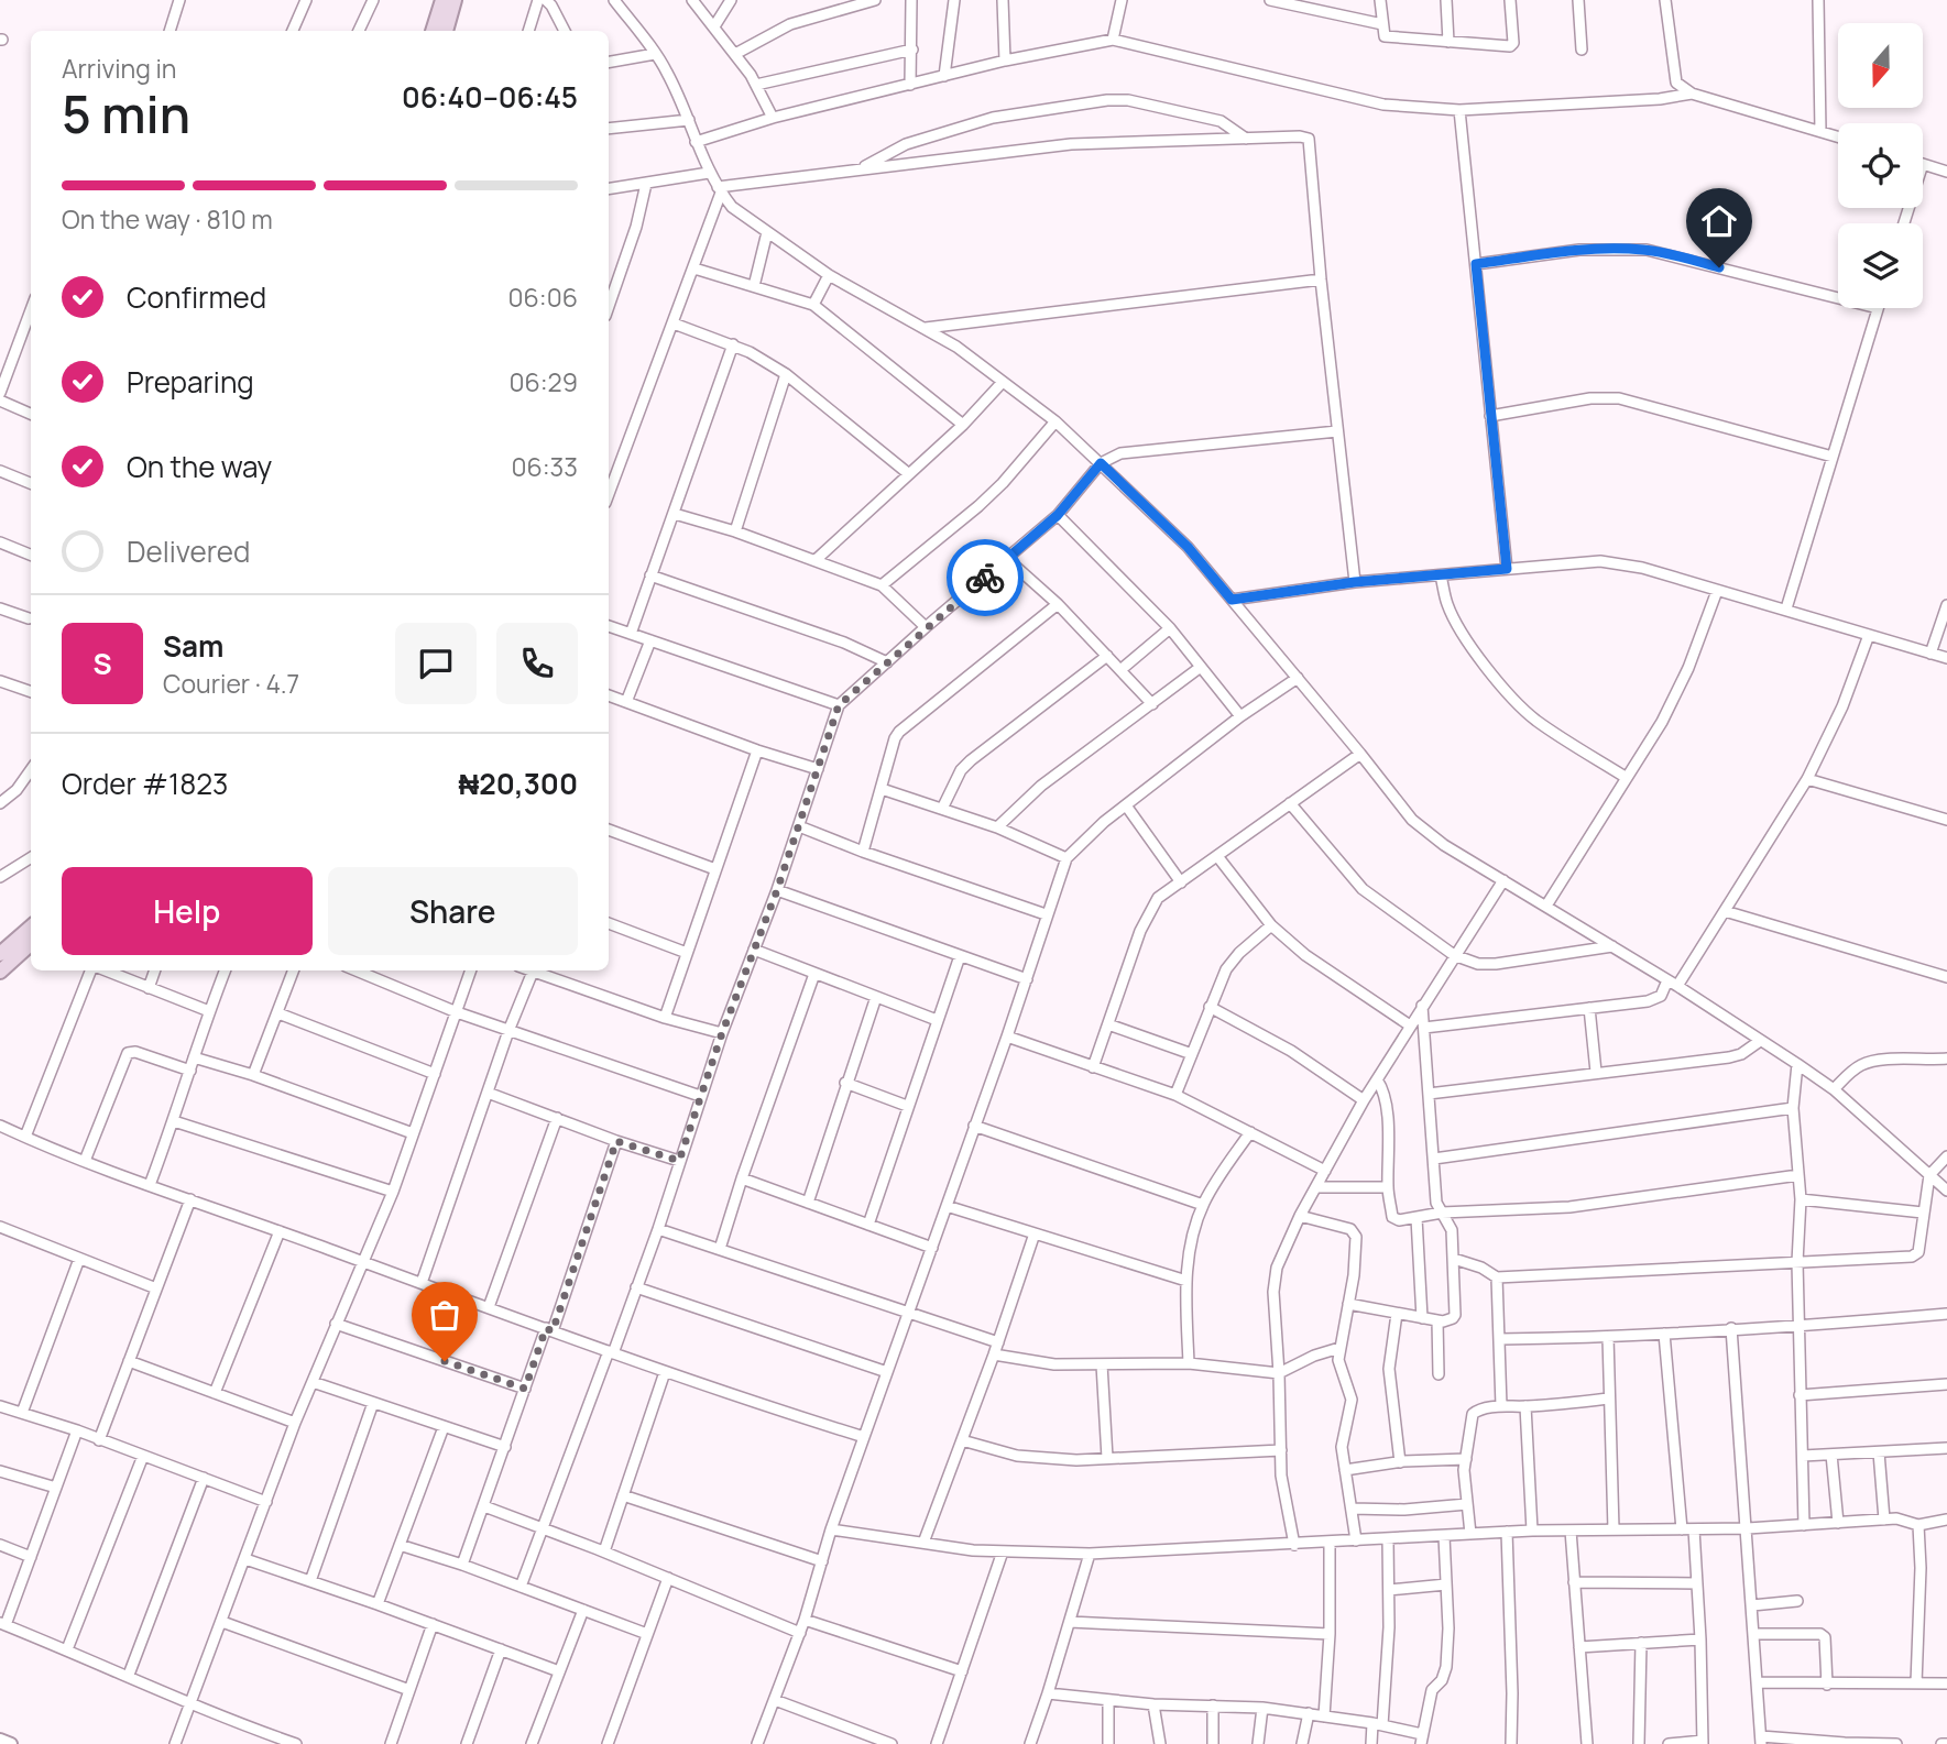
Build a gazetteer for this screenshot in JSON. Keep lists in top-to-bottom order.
{
  "north": "bottom",
  "page": {
    "heading": ["5 min", "Arriving in", "06:40–06:45"],
    "panel": [
      "Sam",
      "Courier · 4.7",
      "Order #1823",
      "₦20,300"
    ],
    "bar": "On the way · 810 m",
    "list": [
      ["Confirmed", "06:06"],
      ["Preparing", "06:29"],
      ["On the way", "06:33"],
      "Delivered"
    ],
    "round": "S",
    "buttons": ["Help", "Share"]
  }
}
